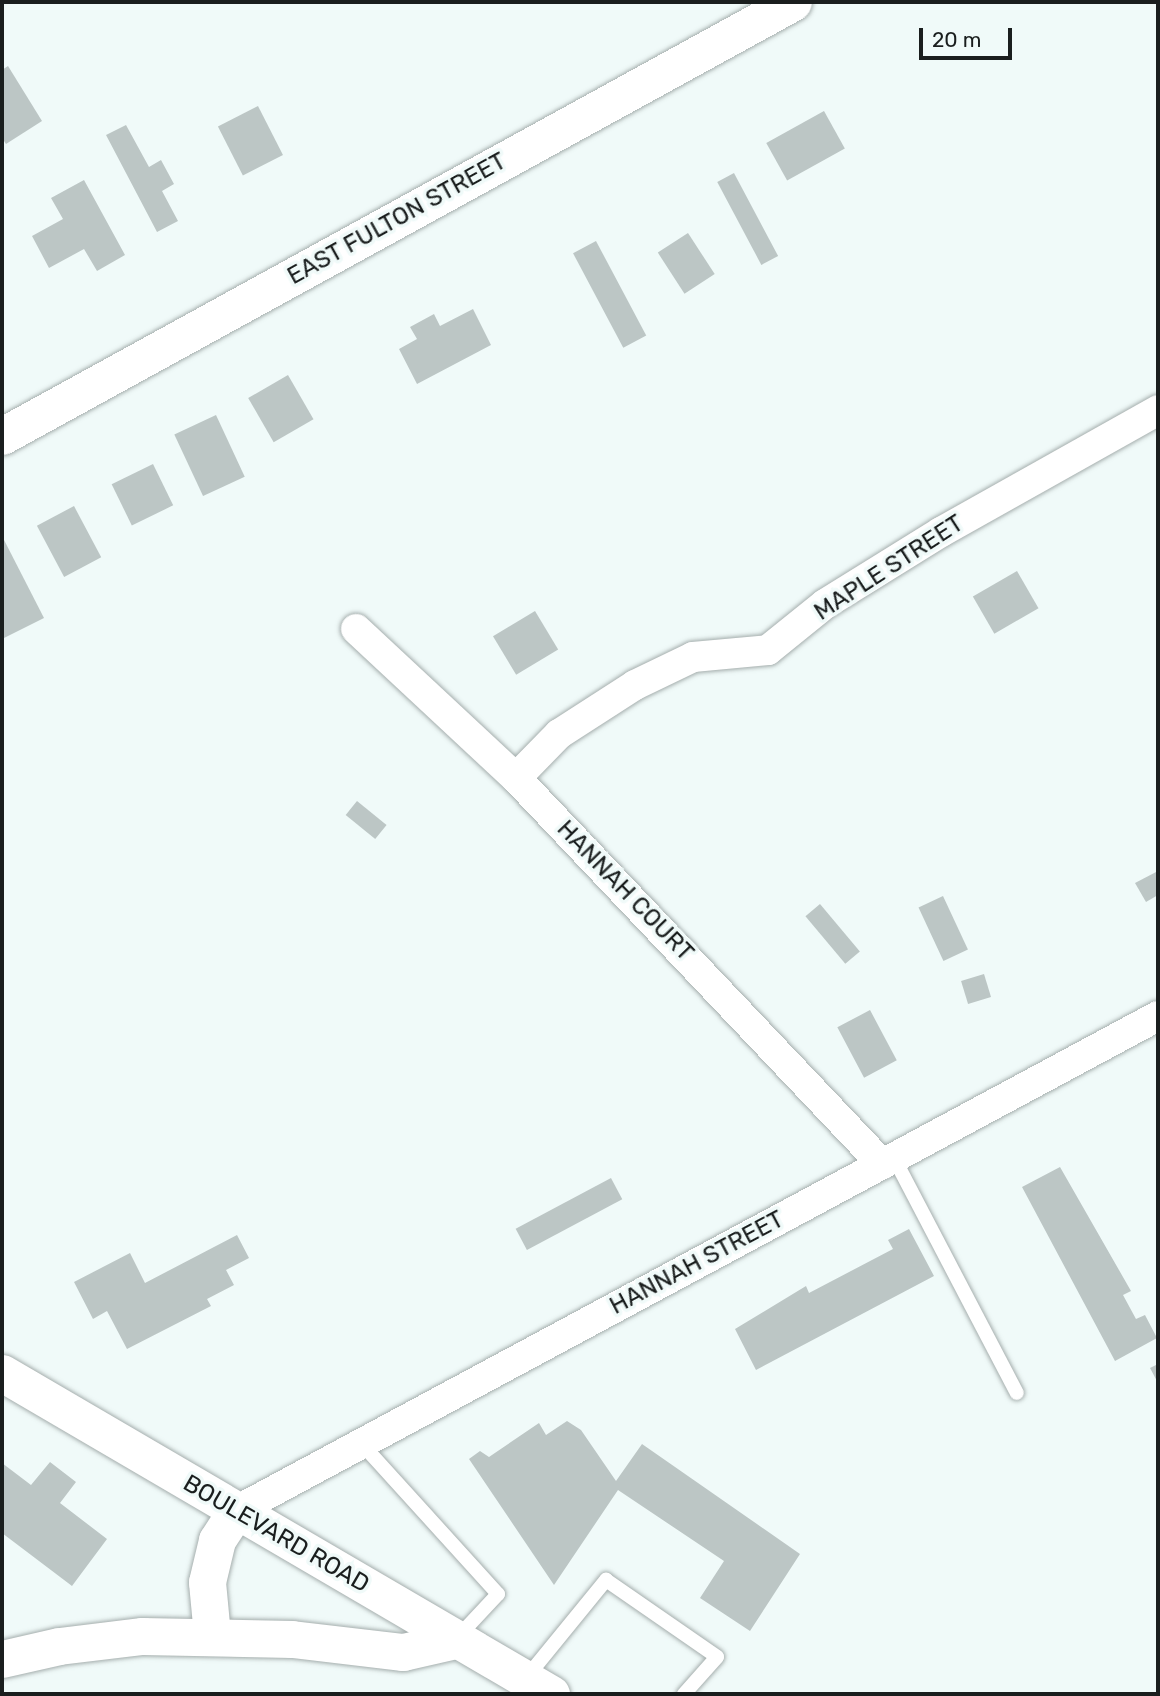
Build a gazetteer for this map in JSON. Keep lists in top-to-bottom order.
{
  "streets": {
    "street": [
      "EAST FULTON STREET",
      "MAPLE STREET",
      "HANNAH COURT",
      "HANNAH STREET",
      "BOULEVARD ROAD"
    ]
  },
  "crossings": [
    ["MAPLE STREET", "HANNAH COURT"],
    ["HANNAH COURT", "HANNAH STREET"],
    ["HANNAH STREET", "BOULEVARD ROAD"]
  ],
  "scale_bar": "20 m"
}
